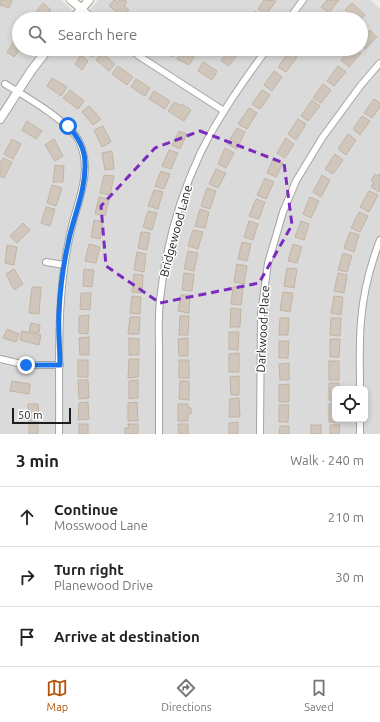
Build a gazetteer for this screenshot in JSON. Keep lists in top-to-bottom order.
{
  "streets": {
    "street": ["Bridgewood Lane", "Darkwood Place"]
  },
  "scale_bar": "50 m",
  "page": {
    "search": "Search here",
    "scale": "50 m",
    "heading": ["3 min", "Walk · 240 m"],
    "list": [
      ["Continue", "Mosswood Lane", "210 m"],
      ["Turn right", "Planewood Drive", "30 m"],
      "Arrive at destination"
    ],
    "nav": ["Map", "Directions", "Saved"]
  }
}
